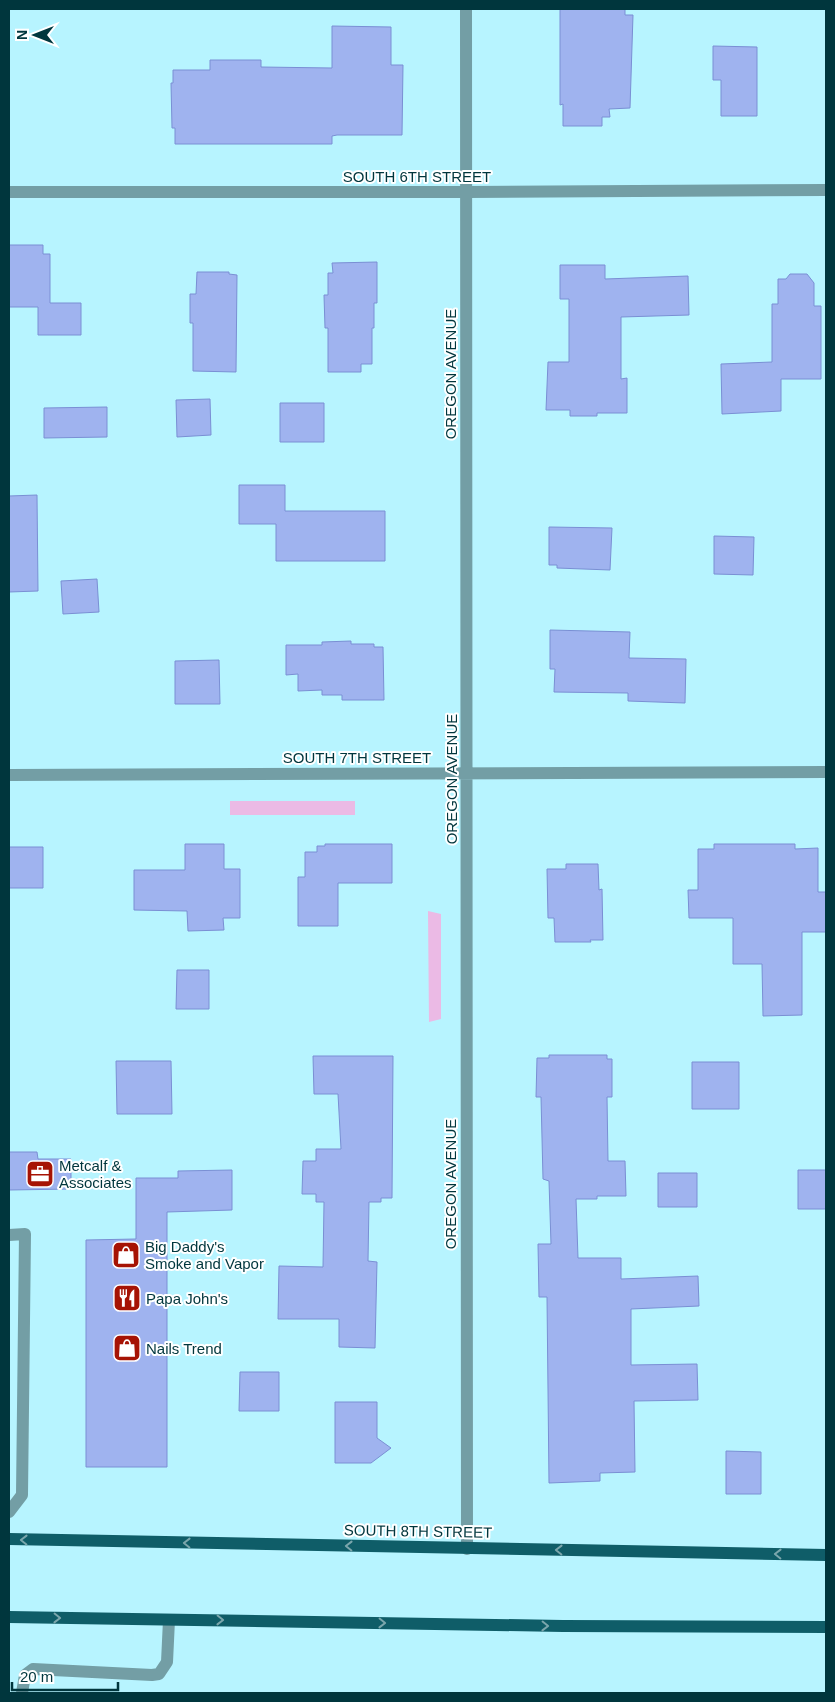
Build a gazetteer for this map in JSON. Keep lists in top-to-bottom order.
{
  "streets": {
    "main road": ["SOUTH 8TH STREET"],
    "street": ["SOUTH 6TH STREET", "OREGON AVENUE", "SOUTH 7TH STREET"]
  },
  "crossings": [
    ["SOUTH 6TH STREET", "OREGON AVENUE"],
    ["OREGON AVENUE", "SOUTH 7TH STREET"],
    ["OREGON AVENUE", "SOUTH 8TH STREET"]
  ],
  "places": {
    "office": ["Metcalf & Associates"],
    "shop": ["Big Daddy's Smoke and Vapor", "Nails Trend"],
    "restaurant": ["Papa John's"]
  },
  "scale_bar": "20 m",
  "north": "left"
}
